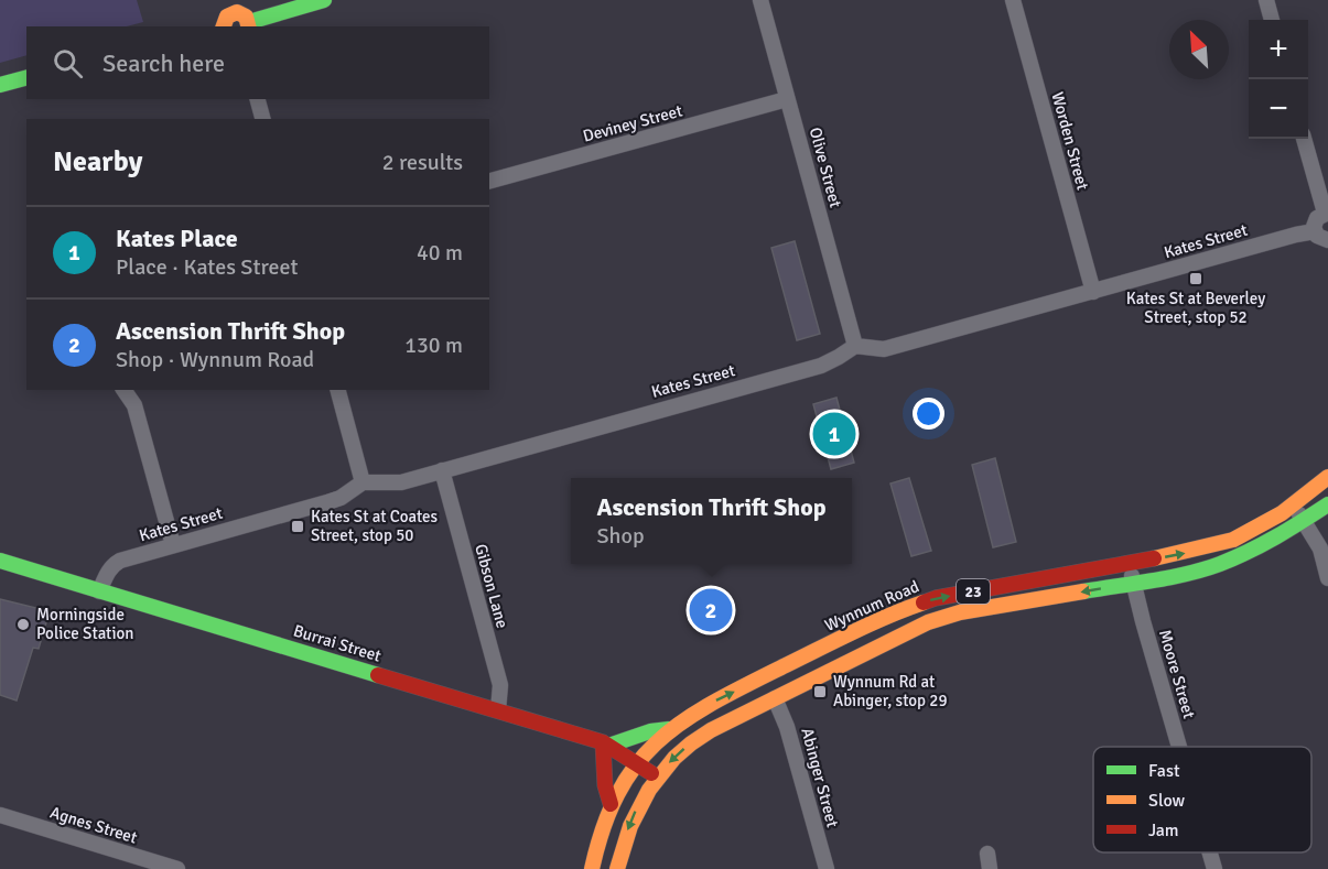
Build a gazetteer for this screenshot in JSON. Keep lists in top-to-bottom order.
{
  "streets": {
    "main road": ["23", "Wynnum Road", "Burrai Street"],
    "street": [
      "Deviney Street",
      "Worden Street",
      "Olive Street",
      "Kates Street",
      "Gibson Lane",
      "Moore Street",
      "Abinger Street",
      "Agnes Street"
    ]
  },
  "crossings": [
    ["Deviney Street", "Olive Street"],
    ["Worden Street", "Kates Street"],
    ["Olive Street", "Kates Street"],
    ["Kates Street", "Gibson Lane"],
    ["Kates Street", "Burrai Street"],
    ["Gibson Lane", "Burrai Street"],
    ["23", "Burrai Street"],
    ["23", "Moore Street"],
    ["23", "Abinger Street"],
    ["Wynnum Road", "Burrai Street"],
    ["Wynnum Road", "Moore Street"]
  ],
  "places": {
    "transit": ["Kates St at Beverley Street, stop 52", "Kates St at Coates Street, stop 50", "Wynnum Rd at Abinger, stop 29"],
    "other": ["Morningside Police Station"]
  },
  "legend": ["Fast", "Slow", "Jam"],
  "north": "top left",
  "page": {
    "map_buttons": ["+", "−"],
    "search": "Search here",
    "heading": ["Nearby", "2 results"],
    "list": [
      {
        "mark": "1",
        "name": "Kates Place",
        "note": "Place · Kates Street",
        "value": "40 m"
      },
      {
        "mark": "2",
        "name": "Ascension Thrift Shop",
        "note": "Shop · Wynnum Road",
        "value": "130 m"
      }
    ],
    "pins": ["1", "2"],
    "popup": ["Ascension Thrift Shop", "Shop"]
  }
}
